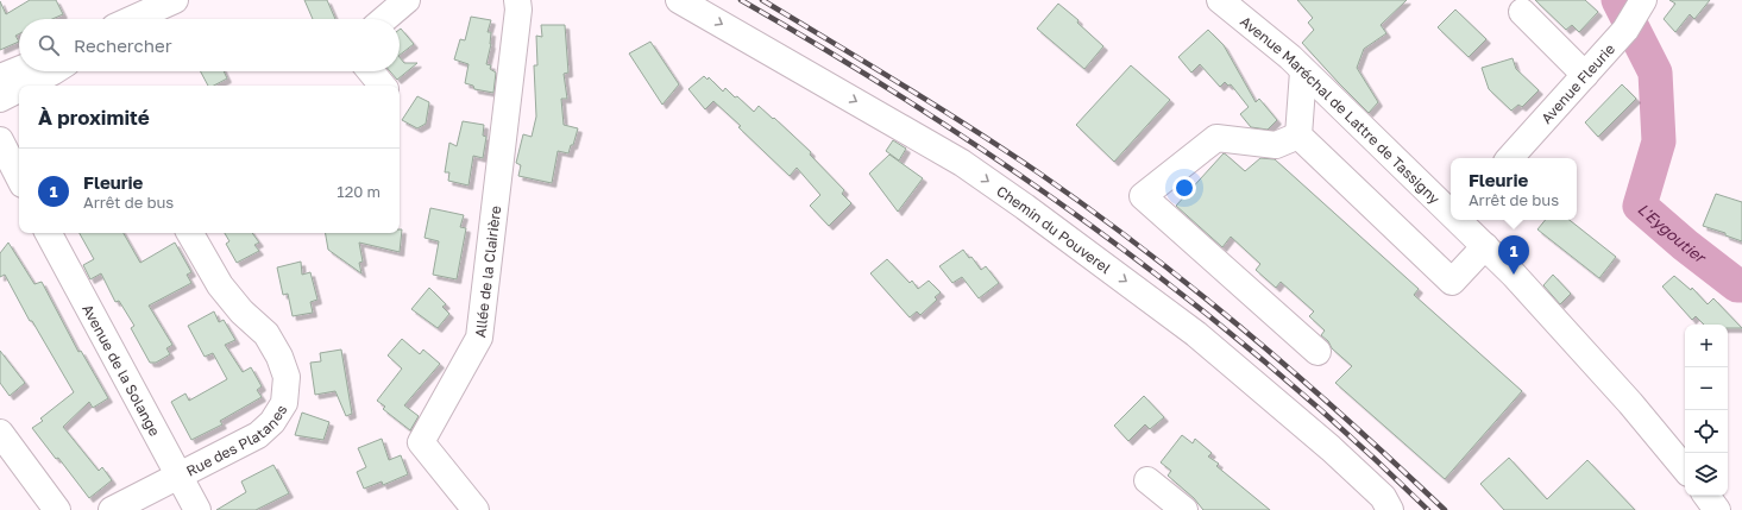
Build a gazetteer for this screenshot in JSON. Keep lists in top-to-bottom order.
{
  "streets": {
    "street": [
      "Avenue Fleurie",
      "Avenue Maréchal de Lattre de Tassigny",
      "Chemin du Pouverel",
      "Allée de la Clairière",
      "Avenue de la Solange",
      "Rue des Platanes"
    ]
  },
  "crossings": [
    ["Avenue de la Solange", "Rue des Platanes"]
  ],
  "one_way": ["Chemin du Pouverel"],
  "water": ["L'Eygoutier"],
  "page": {
    "search": "Rechercher",
    "heading": "À proximité",
    "list": [
      {
        "mark": "1",
        "name": "Fleurie",
        "note": "Arrêt de bus",
        "value": "120 m"
      }
    ],
    "popup": ["Fleurie", "Arrêt de bus"],
    "pins": "1",
    "map_buttons": ["+", "−"]
  }
}
